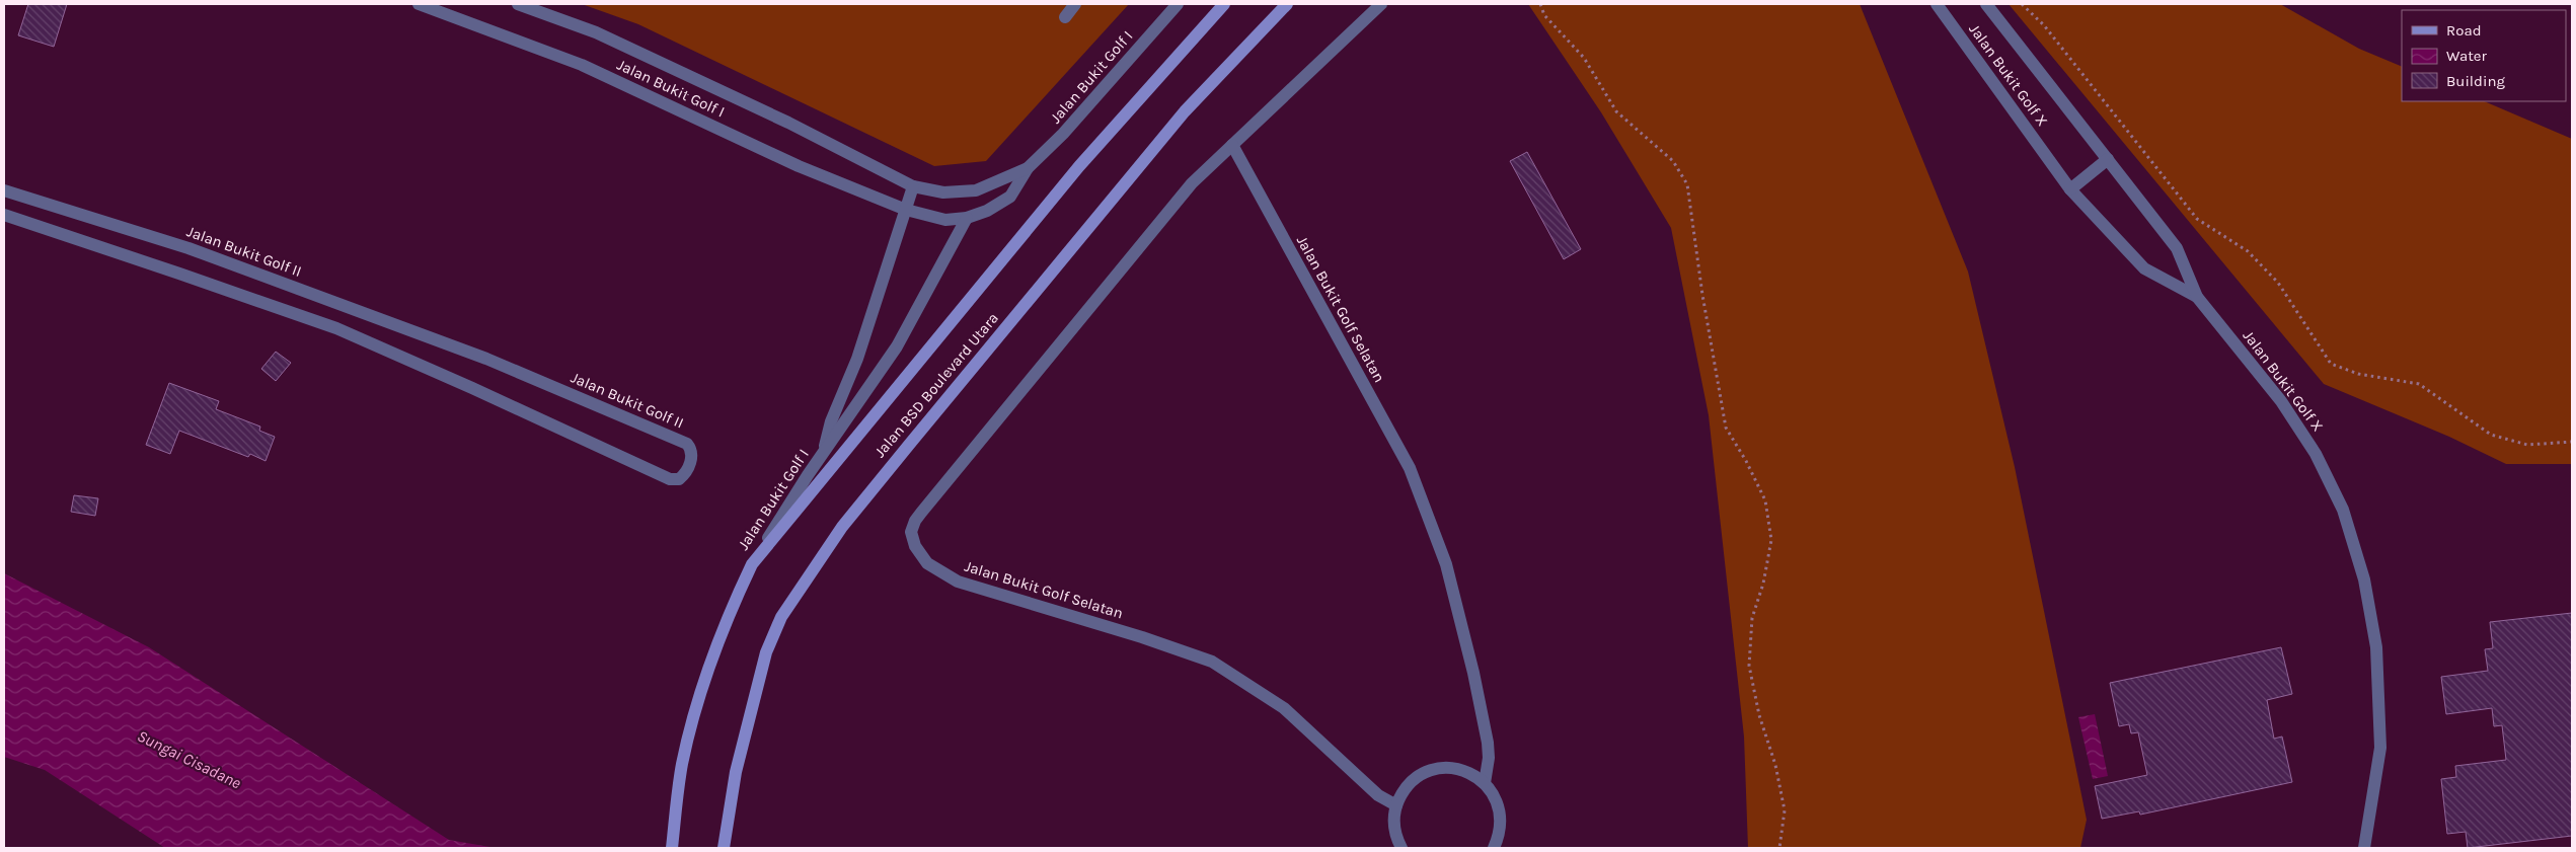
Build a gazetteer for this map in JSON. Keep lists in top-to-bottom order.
{
  "streets": {
    "main road": ["Jalan BSD Boulevard Utara"],
    "street": [
      "Jalan Bukit Golf X",
      "Jalan Bukit Golf I",
      "Jalan Bukit Golf II",
      "Jalan Bukit Golf Selatan"
    ]
  },
  "crossings": [
    ["Jalan Bukit Golf I", "Jalan BSD Boulevard Utara"]
  ],
  "water": ["Sungai Cisadane"],
  "legend": ["Road", "Water", "Building"]
}
